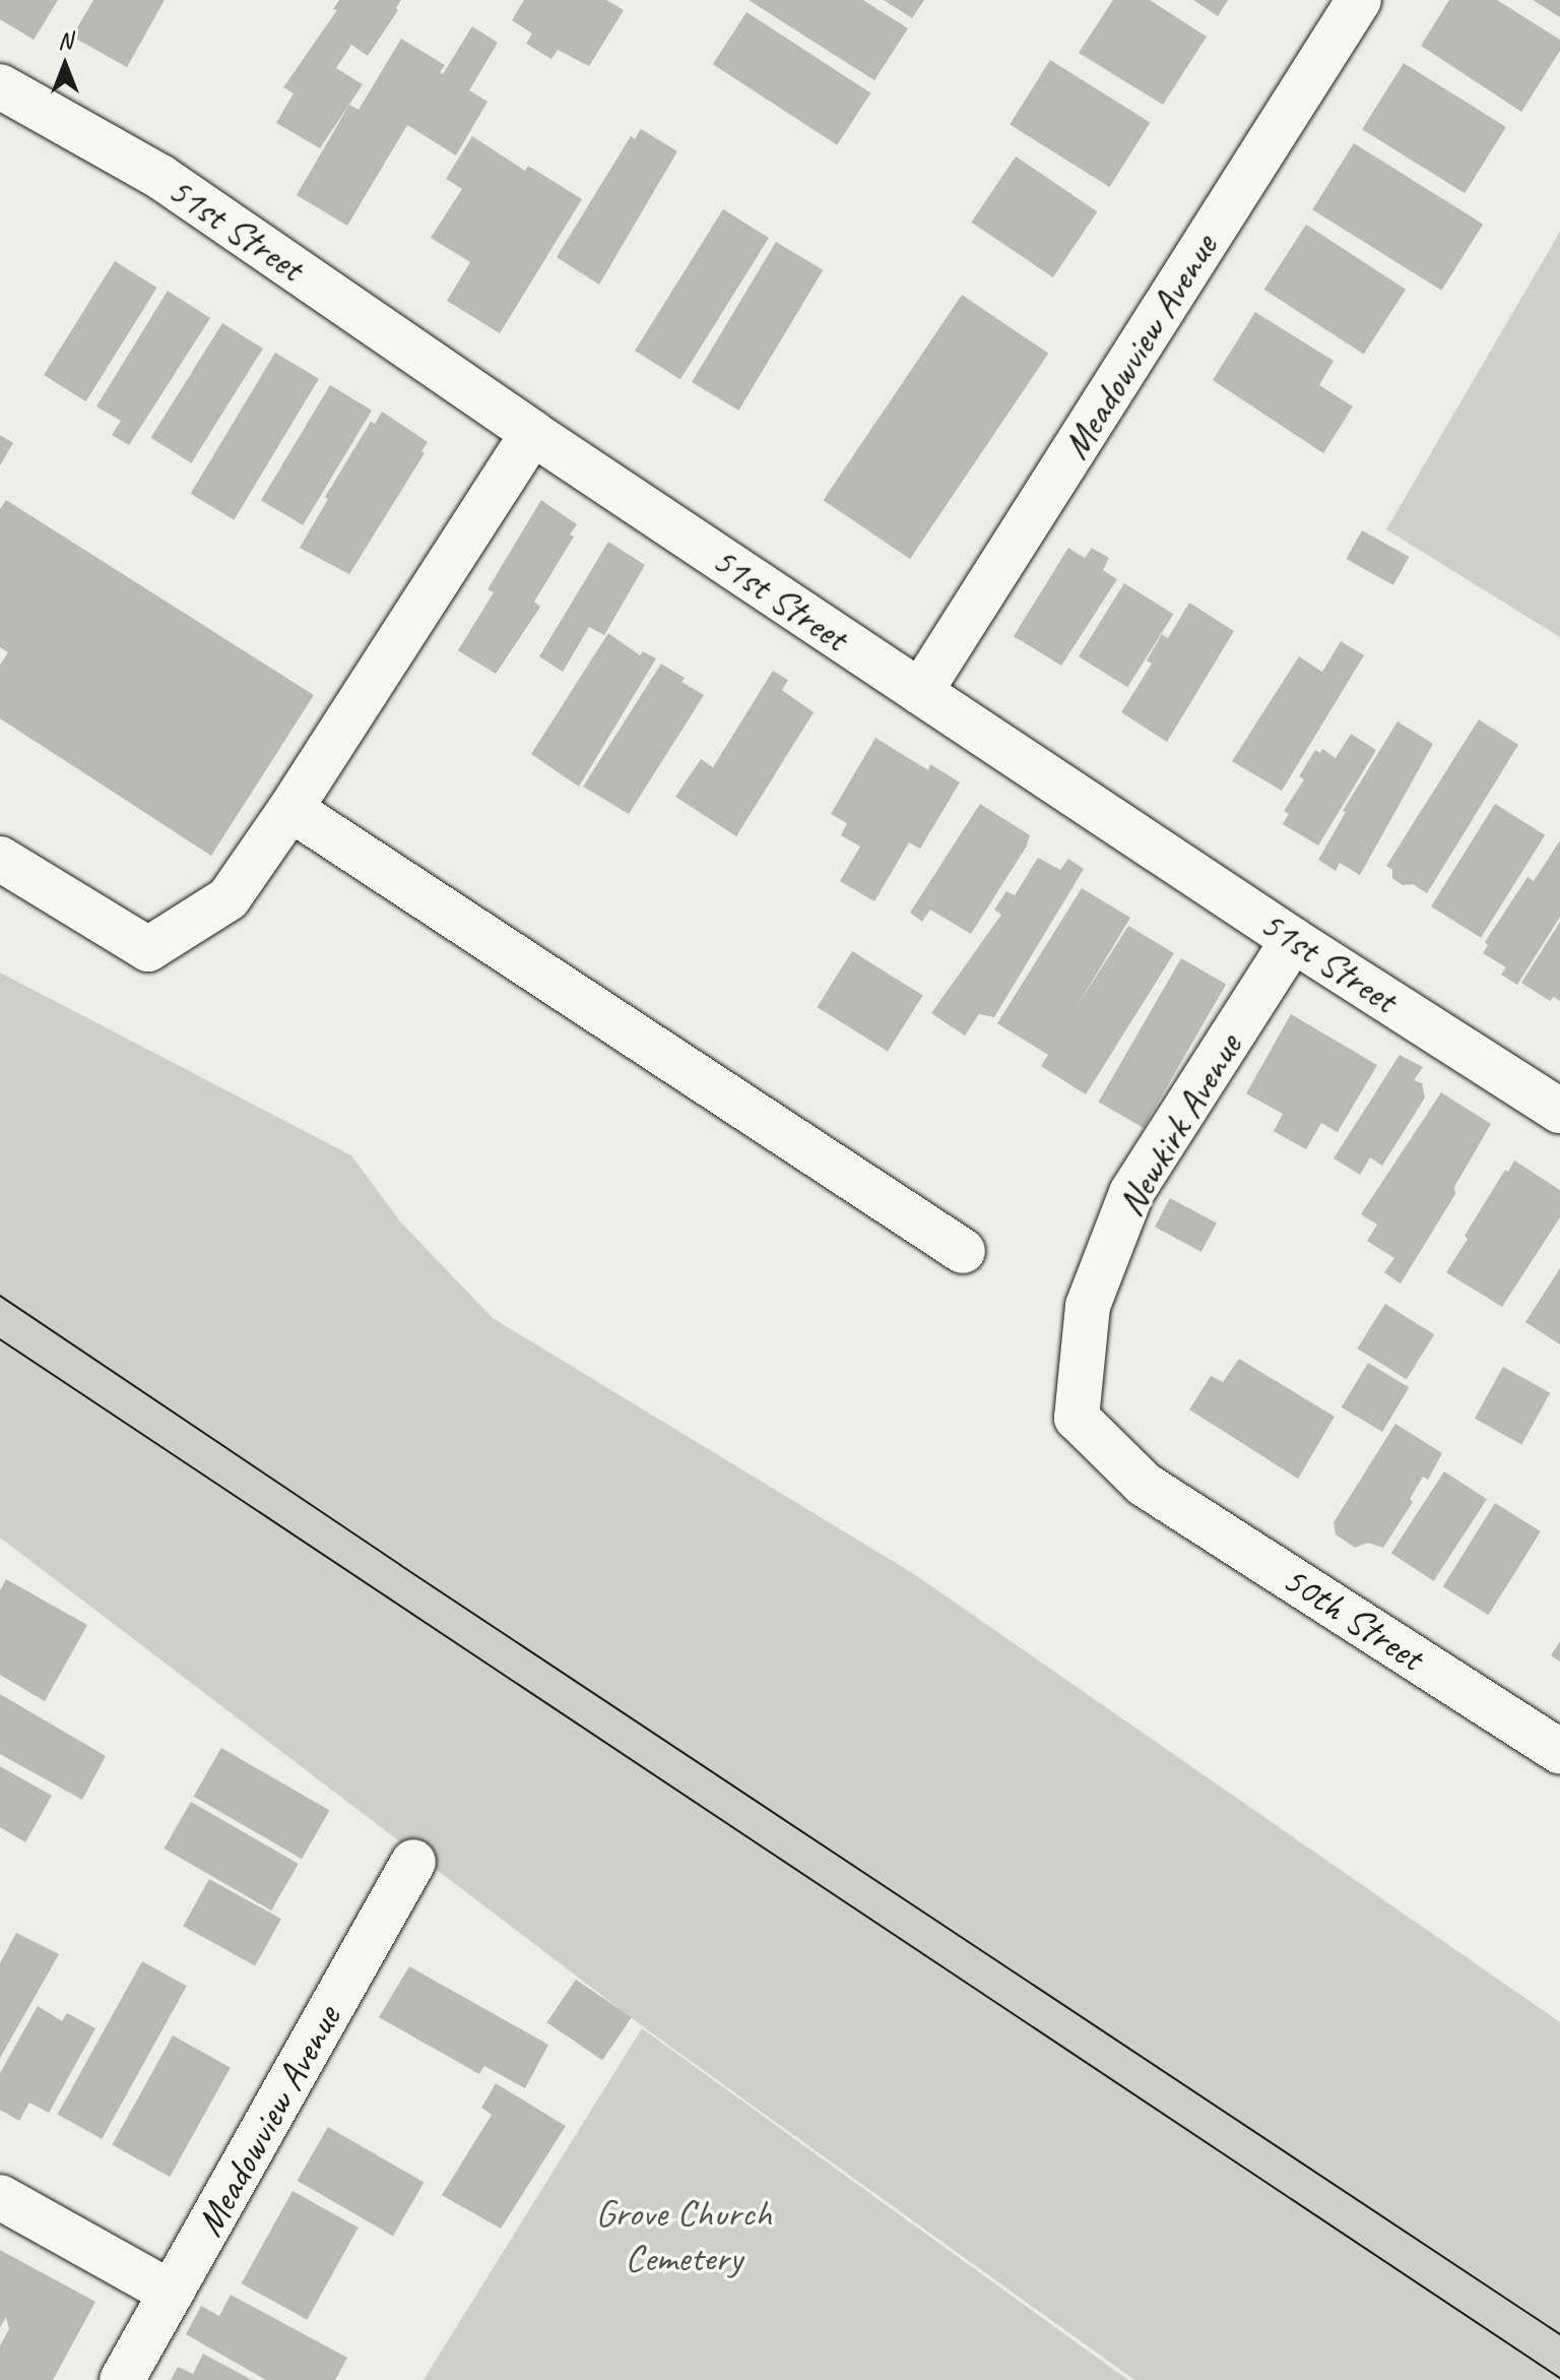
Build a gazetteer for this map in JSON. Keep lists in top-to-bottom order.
{
  "streets": {
    "street": [
      "51st Street",
      "Meadowview Avenue",
      "Newkirk Avenue",
      "50th Street"
    ]
  },
  "crossings": [
    ["51st Street", "Meadowview Avenue"],
    ["51st Street", "Newkirk Avenue"],
    ["Newkirk Avenue", "50th Street"]
  ],
  "parks": ["Grove Church Cemetery"],
  "north": "top"
}
